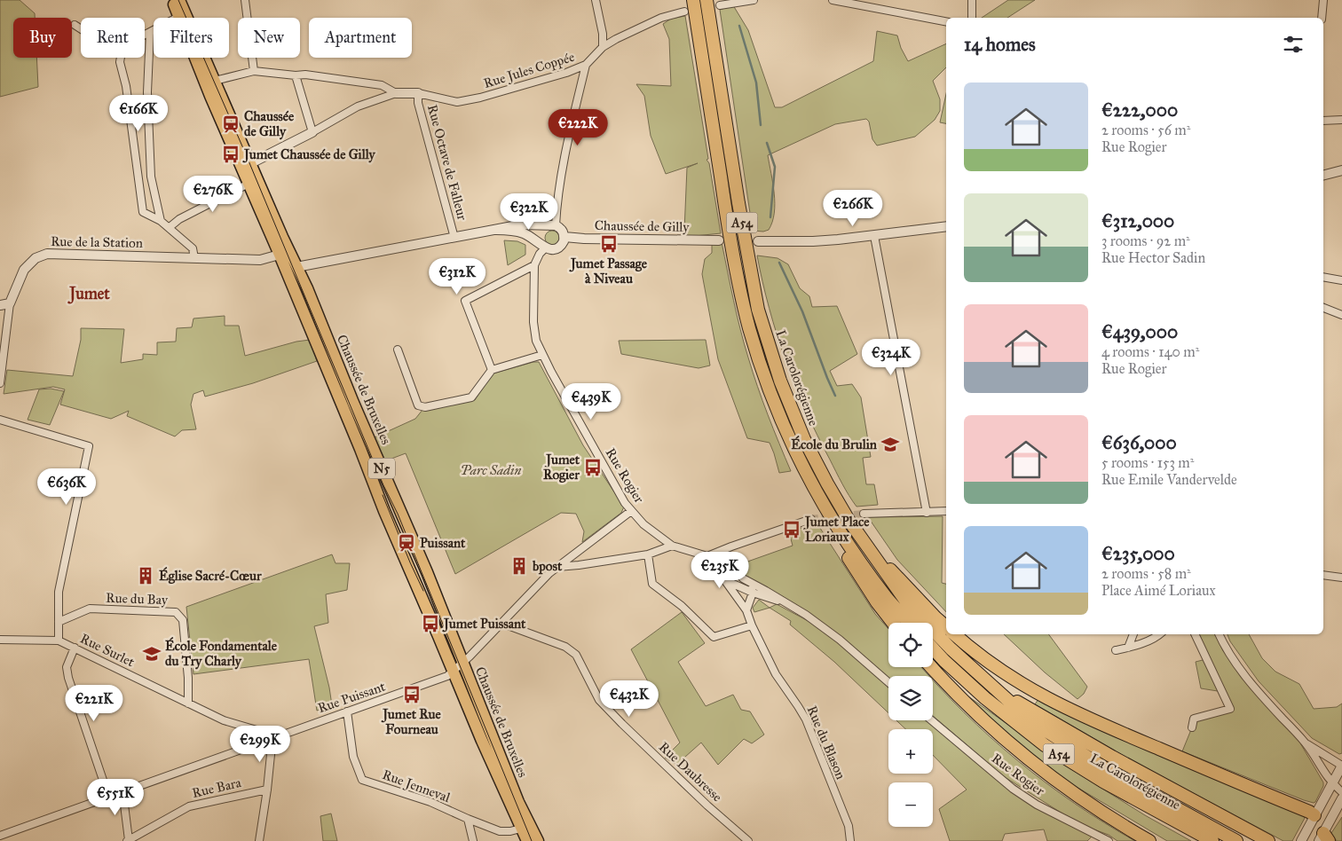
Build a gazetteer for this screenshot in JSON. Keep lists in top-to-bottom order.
{
  "streets": {
    "highway": ["A54", "La Carolorégienne"],
    "main road": ["Chaussée de Bruxelles", "N5"],
    "street": [
      "Rue Jules Coppée",
      "Rue Octave de Falleur",
      "Chaussée de Gilly",
      "Rue de la Station",
      "Rue Rogier",
      "Rue du Bay",
      "Rue Surlet",
      "Rue Puissant",
      "Rue du Blason",
      "Rue Daubresse",
      "Rue Jenneval",
      "Rue Bara"
    ]
  },
  "crossings": [
    ["Rue Jules Coppée", "Rue Octave de Falleur"],
    ["Rue de la Station", "Chaussée de Bruxelles"],
    ["Chaussée de Bruxelles", "Rue Puissant"],
    ["Chaussée de Bruxelles", "Rue Jenneval"],
    ["Rue Rogier", "Rue du Blason"],
    ["Rue du Bay", "Rue Surlet"],
    ["Rue Surlet", "Rue Puissant"],
    ["Rue Puissant", "Rue Jenneval"]
  ],
  "districts": ["Jumet"],
  "parks": ["Parc Sadin"],
  "places": {
    "station": ["Chaussée de Gilly", "Puissant"],
    "bus stop": [
      "Jumet Chaussée de Gilly",
      "Jumet Passage à Niveau",
      "Jumet Rogier",
      "Jumet Place Loriaux",
      "Jumet Puissant",
      "Jumet Rue Fourneau"
    ],
    "school or university": ["École du Brulin", "École Fondamentale du Try Charly"],
    "building": ["bpost", "Église Sacré-Cœur"]
  },
  "page": {
    "chip": [
      "Buy",
      "Rent",
      "Filters",
      "New",
      "Apartment"
    ],
    "heading": "14 homes",
    "list": [
      {
        "name": "€222,000",
        "note": "2 rooms · 56 m² · Rue Rogier"
      },
      {
        "name": "€312,000",
        "note": "3 rooms · 92 m² · Rue Hector Sadin"
      },
      {
        "name": "€439,000",
        "note": "4 rooms · 140 m² · Rue Rogier"
      },
      {
        "name": "€636,000",
        "note": "5 rooms · 153 m² · Rue Emile Vandervelde"
      },
      {
        "name": "€235,000",
        "note": "2 rooms · 58 m² · Place Aimé Loriaux"
      }
    ],
    "price": [
      "€166K",
      "€222K",
      "€276K",
      "€266K",
      "€322K",
      "€312K",
      "€324K",
      "€439K",
      "€636K",
      "€235K",
      "€432K",
      "€221K",
      "€299K",
      "€551K"
    ],
    "map_buttons": ["+", "−"]
  }
}
